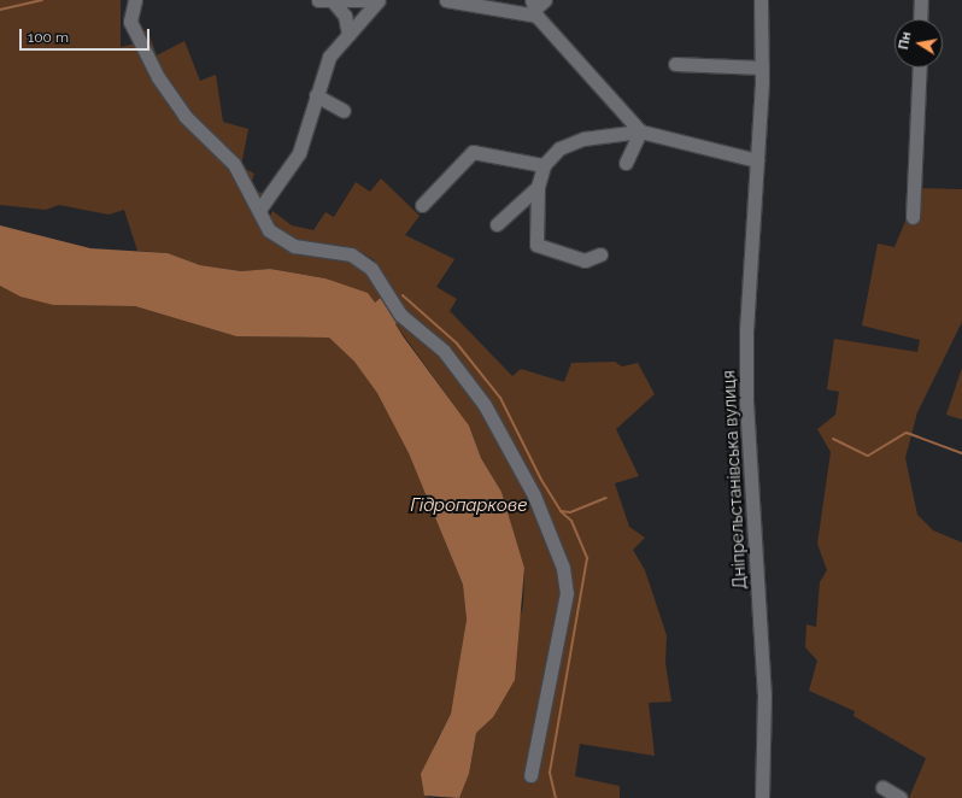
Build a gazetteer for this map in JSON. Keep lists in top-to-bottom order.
{
  "streets": {
    "street": ["Дніпрельстанівська вулиця"]
  },
  "water": ["Гідропаркове"],
  "scale_bar": "100 m",
  "north": "left"
}
